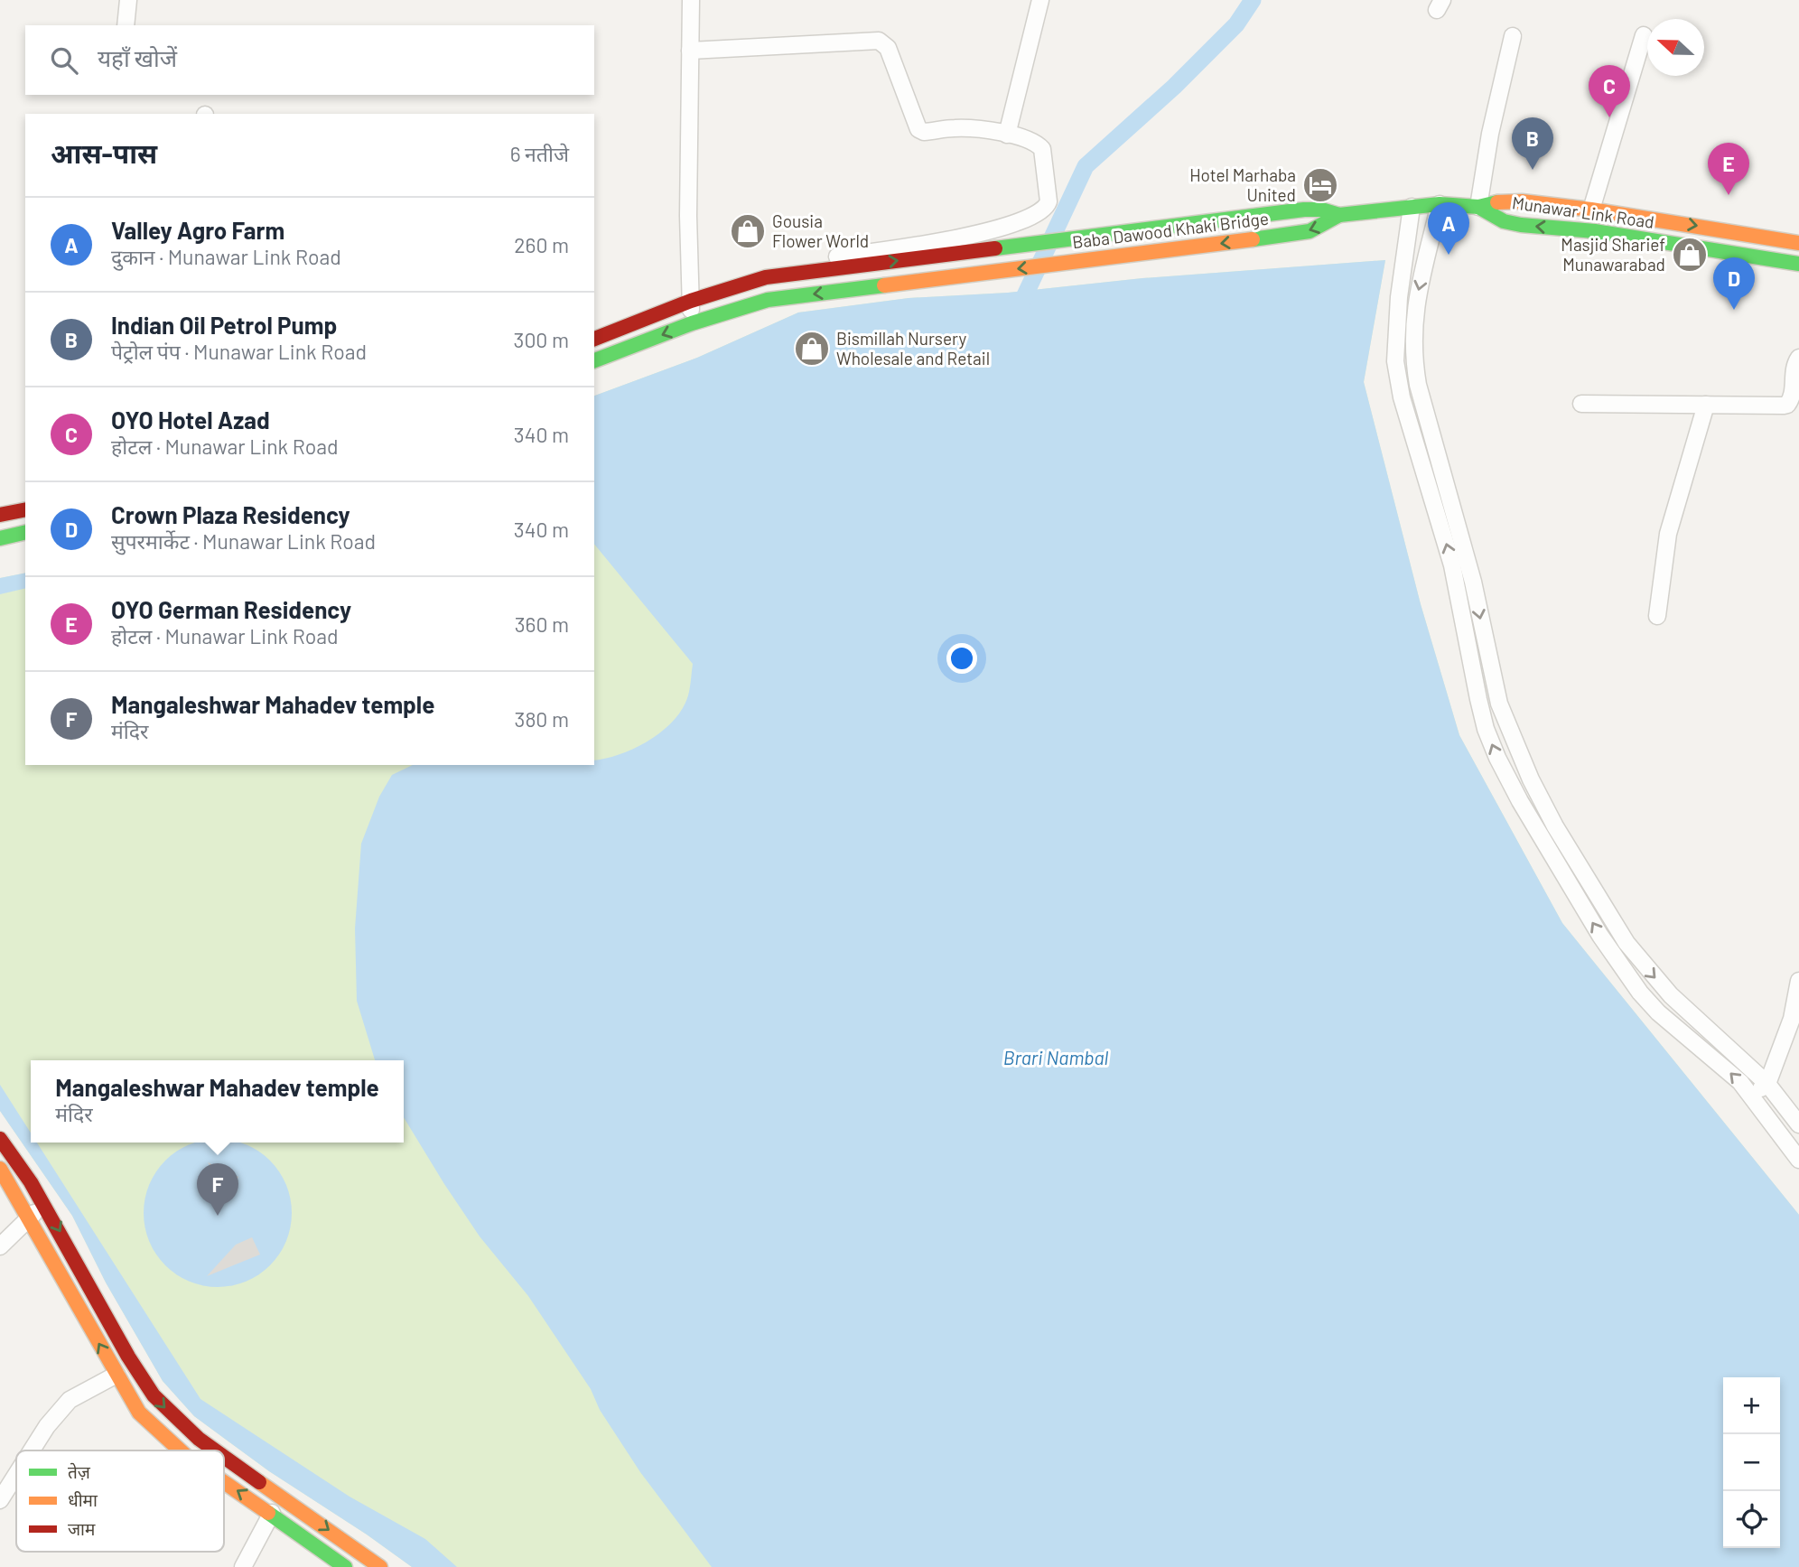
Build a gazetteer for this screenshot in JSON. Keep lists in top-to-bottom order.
{
  "streets": {
    "main road": ["Munawar Link Road", "Baba Dawood Khaki Bridge"]
  },
  "crossings": [
    ["Munawar Link Road", "Baba Dawood Khaki Bridge"]
  ],
  "water": ["Brari Nambal"],
  "places": {
    "hotel": ["Hotel Marhaba United"],
    "shop": ["Gousia Flower World", "Masjid Sharief Munawarabad", "Bismillah Nursery Wholesale and Retail"]
  },
  "legend": ["तेज़", "धीमा", "जाम"],
  "north": "left",
  "page": {
    "search": "यहाँ खोजें",
    "pins": [
      "C",
      "B",
      "E",
      "A",
      "D",
      "F"
    ],
    "heading": ["आस-पास", "6 नतीजे"],
    "list": [
      {
        "mark": "A",
        "name": "Valley Agro Farm",
        "note": "दुकान · Munawar Link Road",
        "value": "260 m"
      },
      {
        "mark": "B",
        "name": "Indian Oil Petrol Pump",
        "note": "पेट्रोल पंप · Munawar Link Road",
        "value": "300 m"
      },
      {
        "mark": "C",
        "name": "OYO Hotel Azad",
        "note": "होटल · Munawar Link Road",
        "value": "340 m"
      },
      {
        "mark": "D",
        "name": "Crown Plaza Residency",
        "note": "सुपरमार्केट · Munawar Link Road",
        "value": "340 m"
      },
      {
        "mark": "E",
        "name": "OYO German Residency",
        "note": "होटल · Munawar Link Road",
        "value": "360 m"
      },
      {
        "mark": "F",
        "name": "Mangaleshwar Mahadev temple",
        "note": "मंदिर",
        "value": "380 m"
      }
    ],
    "popup": ["Mangaleshwar Mahadev temple", "मंदिर"],
    "map_buttons": ["+", "−"]
  }
}
